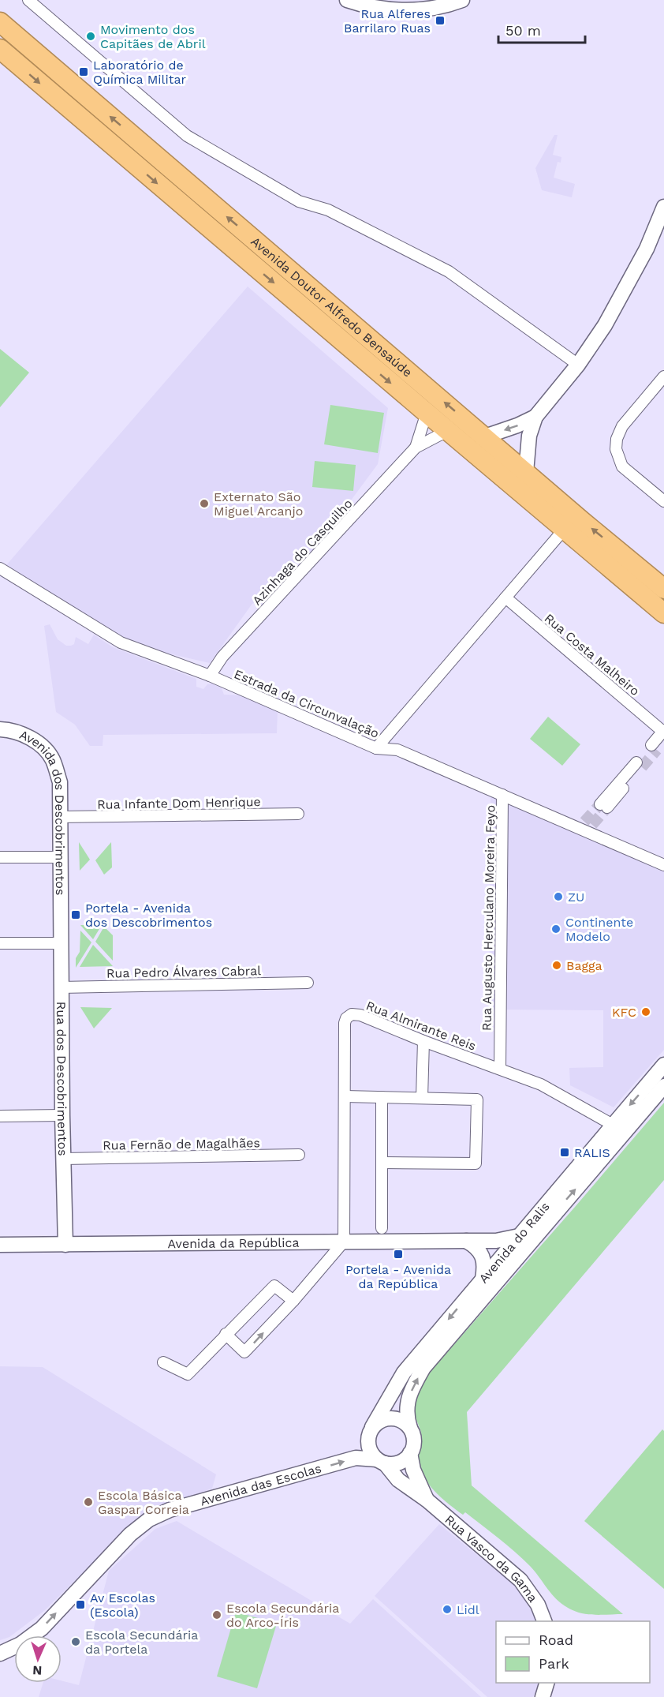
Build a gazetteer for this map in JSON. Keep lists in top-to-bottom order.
{
  "streets": {
    "highway": ["Avenida Doutor Alfredo Bensaúde"],
    "street": [
      "Azinhaga do Casquilho",
      "Rua Costa Malheiro",
      "Estrada da Circunvalação",
      "Rua Infante Dom Henrique",
      "Avenida dos Descobrimentos",
      "Rua Augusto Herculano Moreira Feyo",
      "Rua Pedro Álvares Cabral",
      "Rua Almirante Reis",
      "Rua dos Descobrimentos",
      "Rua Fernão de Magalhães",
      "Avenida do Ralis",
      "Avenida da República",
      "Avenida das Escolas",
      "Rua Vasco da Gama"
    ]
  },
  "crossings": [
    ["Avenida Doutor Alfredo Bensaúde", "Azinhaga do Casquilho"],
    ["Azinhaga do Casquilho", "Estrada da Circunvalação"],
    ["Estrada da Circunvalação", "Rua Augusto Herculano Moreira Feyo"],
    ["Rua Infante Dom Henrique", "Avenida dos Descobrimentos"],
    ["Avenida dos Descobrimentos", "Rua dos Descobrimentos"],
    ["Rua Augusto Herculano Moreira Feyo", "Rua Almirante Reis"],
    ["Rua Pedro Álvares Cabral", "Rua dos Descobrimentos"],
    ["Rua Almirante Reis", "Avenida do Ralis"],
    ["Rua Almirante Reis", "Avenida da República"],
    ["Rua dos Descobrimentos", "Rua Fernão de Magalhães"],
    ["Rua dos Descobrimentos", "Avenida da República"],
    ["Avenida do Ralis", "Avenida da República"],
    ["Avenida do Ralis", "Avenida das Escolas"],
    ["Avenida do Ralis", "Rua Vasco da Gama"],
    ["Avenida das Escolas", "Rua Vasco da Gama"]
  ],
  "one_way": ["Avenida das Escolas"],
  "places": {
    "transit": [
      "Rua Alferes Barrilaro Ruas",
      "Laboratório de Química Militar",
      "Portela - Avenida dos Descobrimentos",
      "RALIS",
      "Portela - Avenida da República",
      "Av Escolas (Escola)"
    ],
    "other": [
      "Movimento dos Capitães de Abril",
      "Externato São Miguel Arcanjo",
      "ZU",
      "Continente Modelo",
      "Bagga",
      "KFC",
      "Escola Básica Gaspar Correia",
      "Lidl",
      "Escola Secundária do Arco-Íris",
      "Escola Secundária da Portela"
    ]
  },
  "legend": ["Road", "Park"],
  "scale_bar": "50 m",
  "north": "bottom"
}
